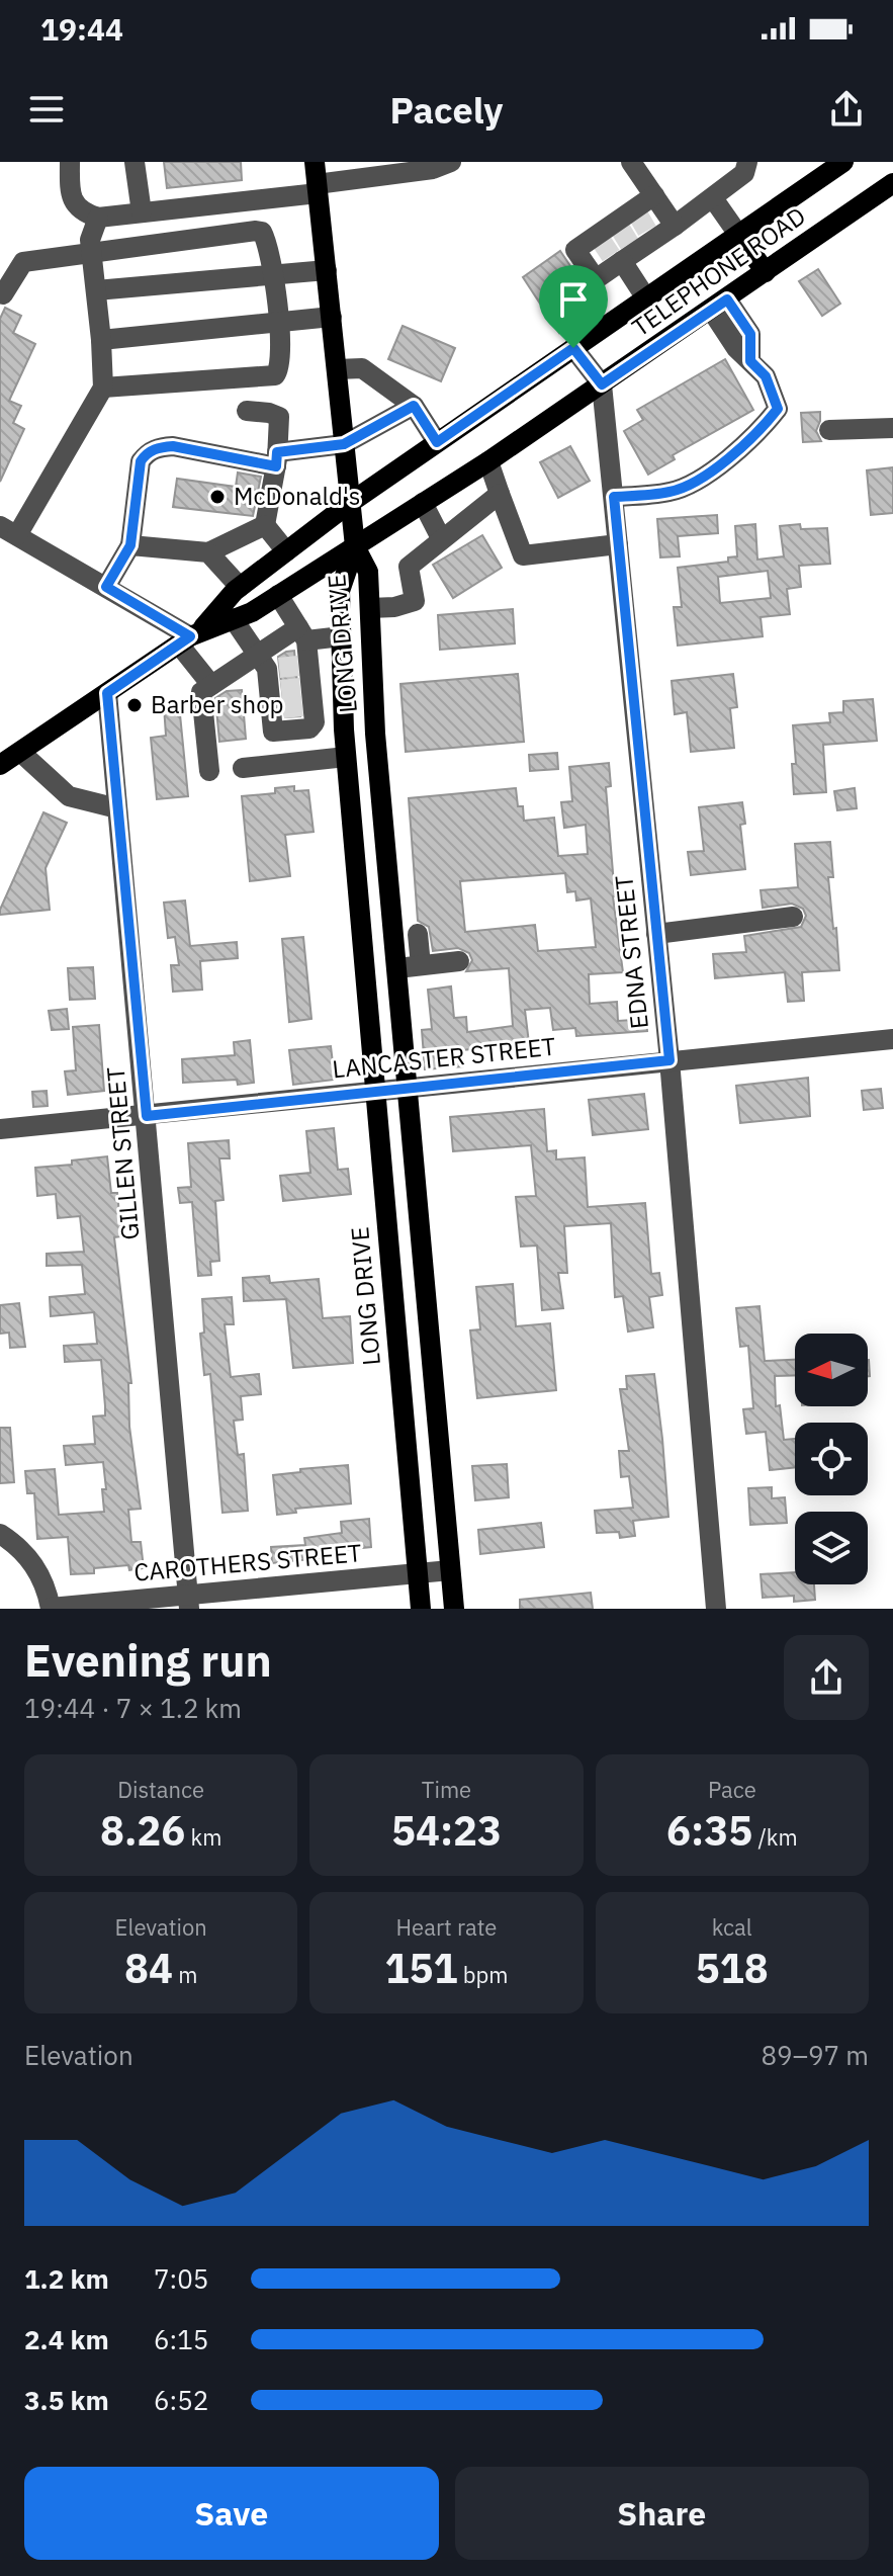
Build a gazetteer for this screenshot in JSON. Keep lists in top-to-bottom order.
{
  "streets": {
    "main road": ["TELEPHONE ROAD", "LONG DRIVE"],
    "street": [
      "EDNA STREET",
      "LANCASTER STREET",
      "GILLEN STREET",
      "CAROTHERS STREET"
    ]
  },
  "crossings": [
    ["TELEPHONE ROAD", "LONG DRIVE"],
    ["TELEPHONE ROAD", "EDNA STREET"],
    ["TELEPHONE ROAD", "GILLEN STREET"],
    ["LONG DRIVE", "LANCASTER STREET"],
    ["LONG DRIVE", "CAROTHERS STREET"],
    ["EDNA STREET", "LANCASTER STREET"],
    ["LANCASTER STREET", "GILLEN STREET"],
    ["GILLEN STREET", "CAROTHERS STREET"]
  ],
  "places": ["McDonald's", "Barber shop"],
  "north": "left",
  "page": {
    "status": "19:44",
    "header": "Pacely",
    "heading": ["Evening run", "19:44 · 7 × 1.2 km"],
    "stats": [
      ["Distance", "8.26 km"],
      ["Time", "54:23"],
      ["Pace", "6:35 /km"],
      ["Elevation", "84 m"],
      ["Heart rate", "151 bpm"],
      ["kcal", "518"]
    ],
    "chart": ["Elevation", "89–97 m"],
    "list": [
      {
        "name": "1.2 km",
        "note": "7:05"
      },
      {
        "name": "2.4 km",
        "note": "6:15"
      },
      {
        "name": "3.5 km",
        "note": "6:52"
      }
    ],
    "buttons": ["Save", "Share"]
  }
}
